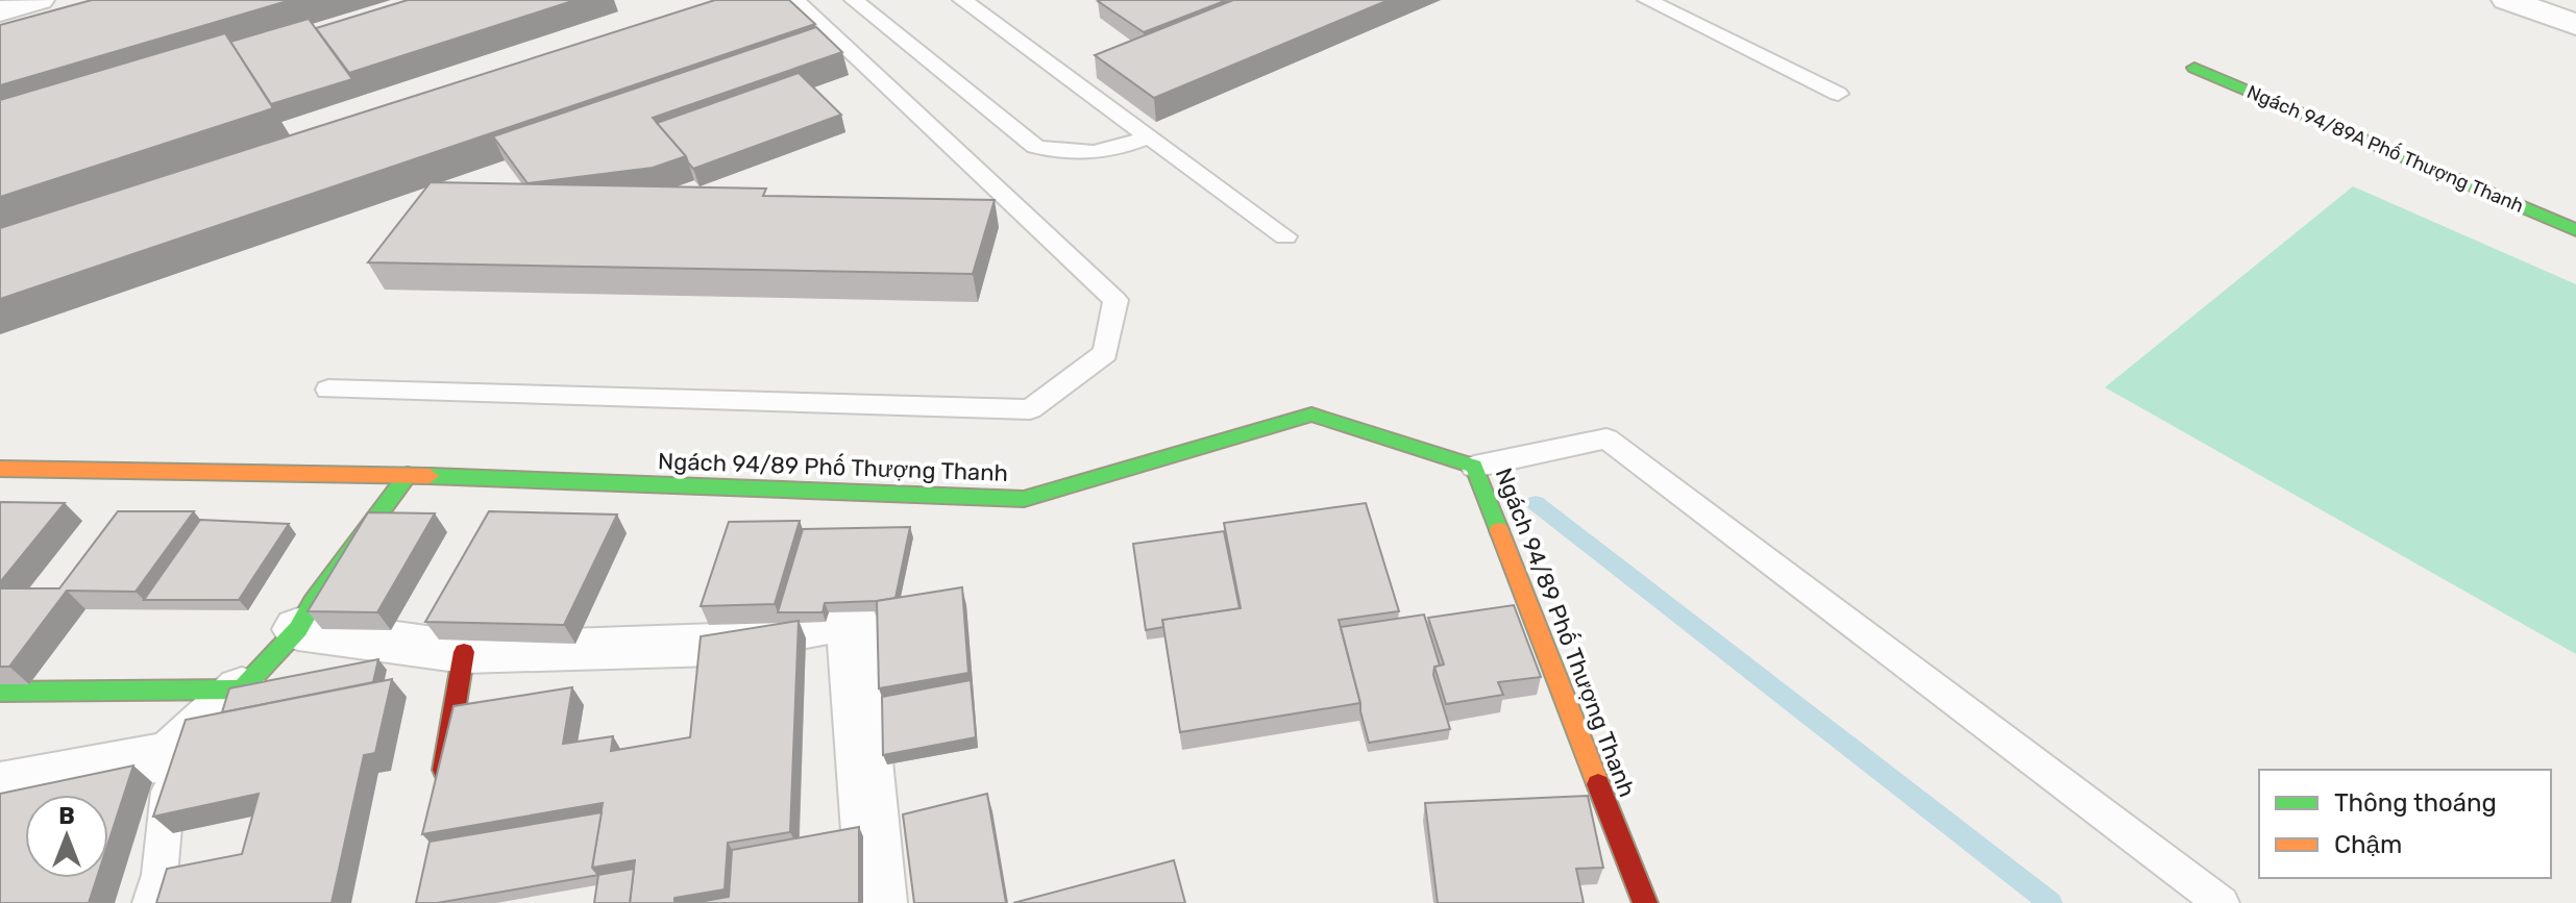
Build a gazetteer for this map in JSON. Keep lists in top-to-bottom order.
{
  "streets": {
    "street": ["Ngách 94/89A Phố Thượng Thanh", "Ngách 94/89 Phố Thượng Thanh"]
  },
  "legend": ["Thông thoáng", "Chậm"],
  "north": "top"
}
